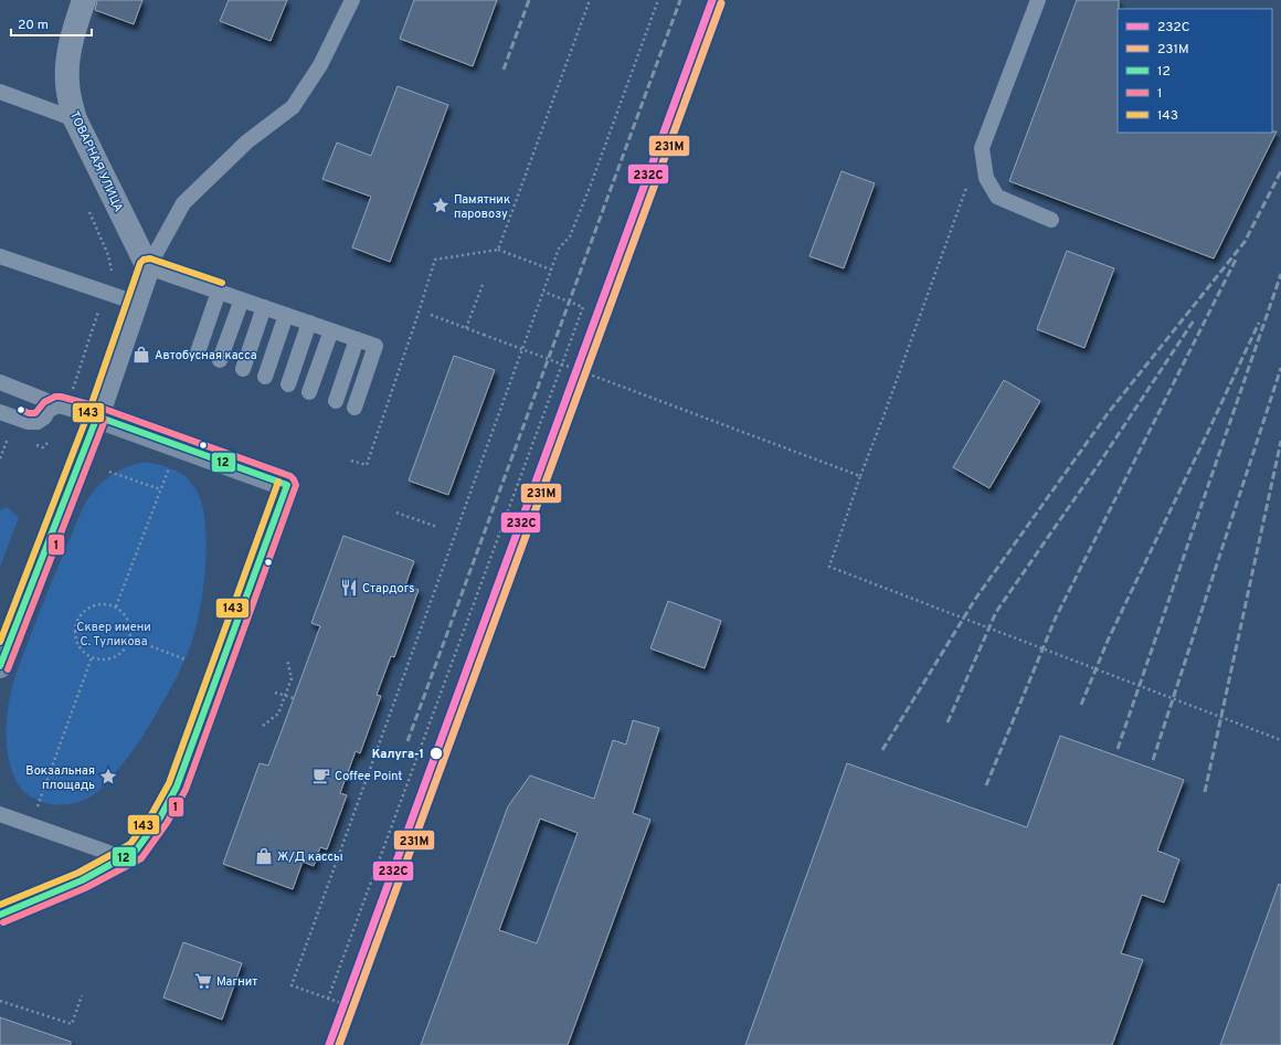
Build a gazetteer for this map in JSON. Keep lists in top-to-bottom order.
{
  "streets": {
    "street": ["ТОВАРНАЯ УЛИЦА"]
  },
  "parks": ["Сквер имени С. Туликова"],
  "places": {
    "place": ["Памятник паровозу", "Вокзальная площадь"],
    "shop": ["Автобусная касса", "Ж/Д кассы"],
    "restaurant": ["Стардогs"],
    "other": ["Калуга-1"],
    "cafe": ["Coffee Point"],
    "supermarket": ["Магнит"]
  },
  "lines": [
    "transit line 232C",
    "transit line 231М",
    "transit line 143",
    "transit line 1",
    "transit line 12"
  ],
  "legend": [
    "232C",
    "231М",
    "12",
    "1",
    "143"
  ],
  "scale_bar": "20 m"
}
